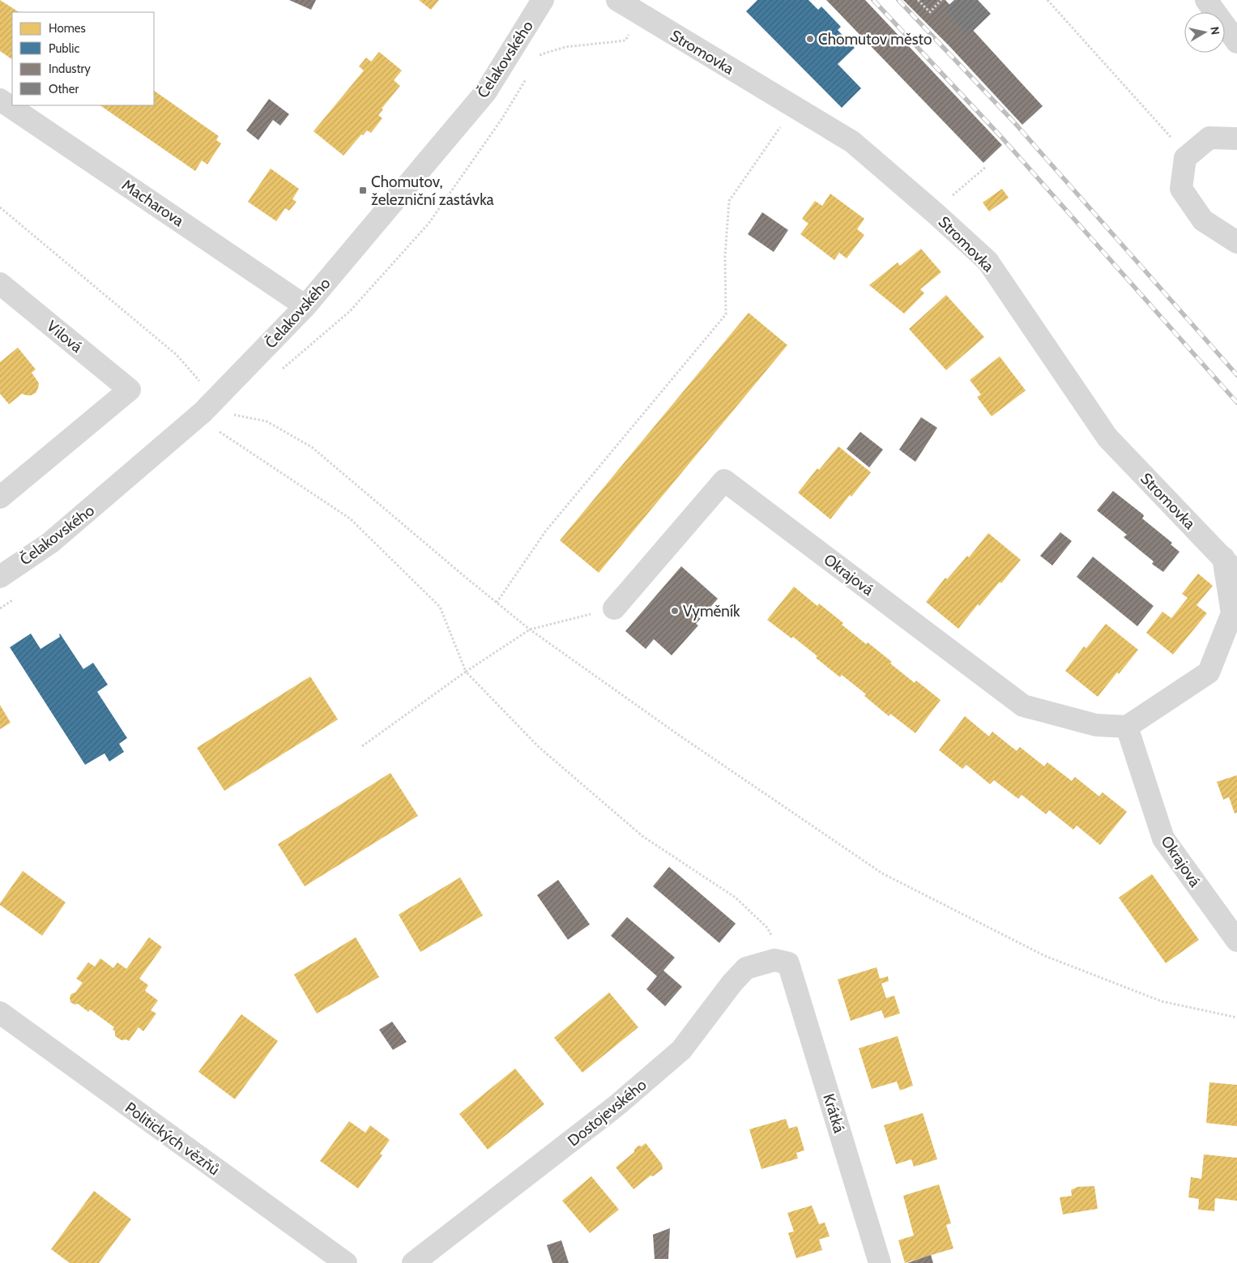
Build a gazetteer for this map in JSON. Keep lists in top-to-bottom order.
{
  "streets": {
    "street": [
      "Stromovka",
      "Čelakovského",
      "Macharova",
      "Vilová",
      "Okrajová",
      "Dostojevského",
      "Krátká",
      "Politických vězňů"
    ]
  },
  "crossings": [
    ["Čelakovského", "Macharova"],
    ["Dostojevského", "Krátká"]
  ],
  "places": {
    "other": ["Chomutov město", "Vyměník"],
    "transit": ["Chomutov, železniční zastávka"]
  },
  "legend": [
    "Homes",
    "Public",
    "Industry",
    "Other"
  ],
  "north": "right"
}
